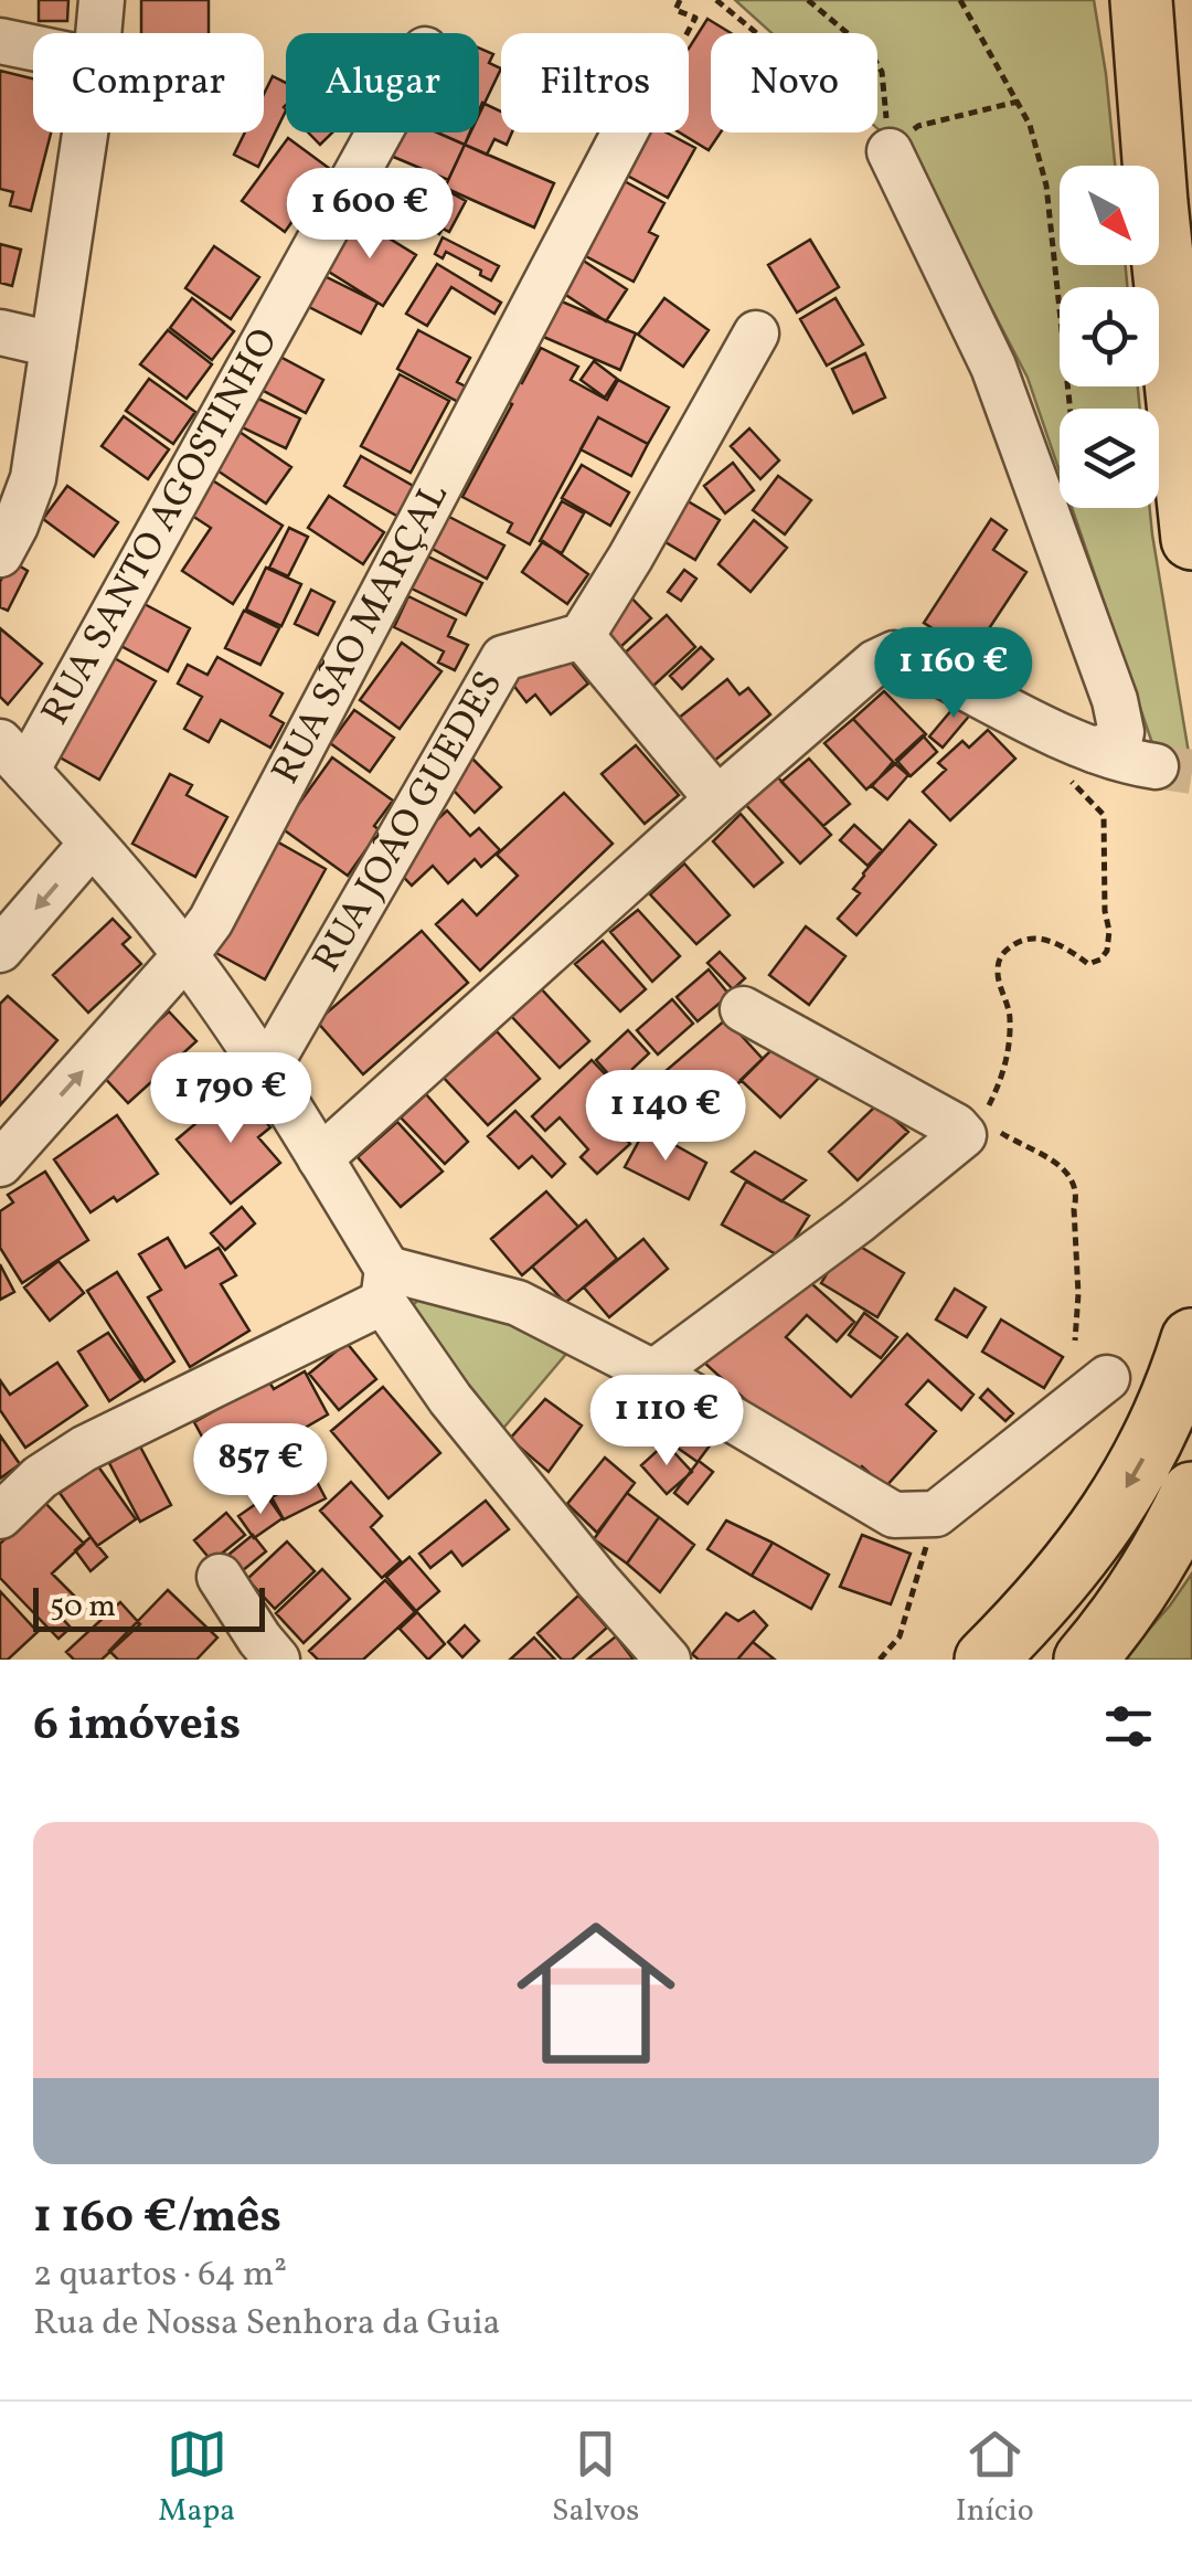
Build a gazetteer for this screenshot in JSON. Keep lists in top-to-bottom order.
{
  "streets": {
    "street": ["RUA SANTO AGOSTINHO", "RUA SÃO MARÇAL", "RUA JOÃO GUEDES"]
  },
  "scale_bar": "50 m",
  "north": "bottom right",
  "page": {
    "chip": [
      "Comprar",
      "Alugar",
      "Filtros",
      "Novo"
    ],
    "price": [
      "1 600 €",
      "1 160 €",
      "1 790 €",
      "1 140 €",
      "1 110 €",
      "857 €"
    ],
    "scale": "50 m",
    "heading": "6 imóveis",
    "list": [
      {
        "name": "1 160 €/mês",
        "note": "2 quartos · 64 m² · Rua de Nossa Senhora da Guia"
      }
    ],
    "tabs": ["Mapa", "Salvos", "Início"]
  }
}
